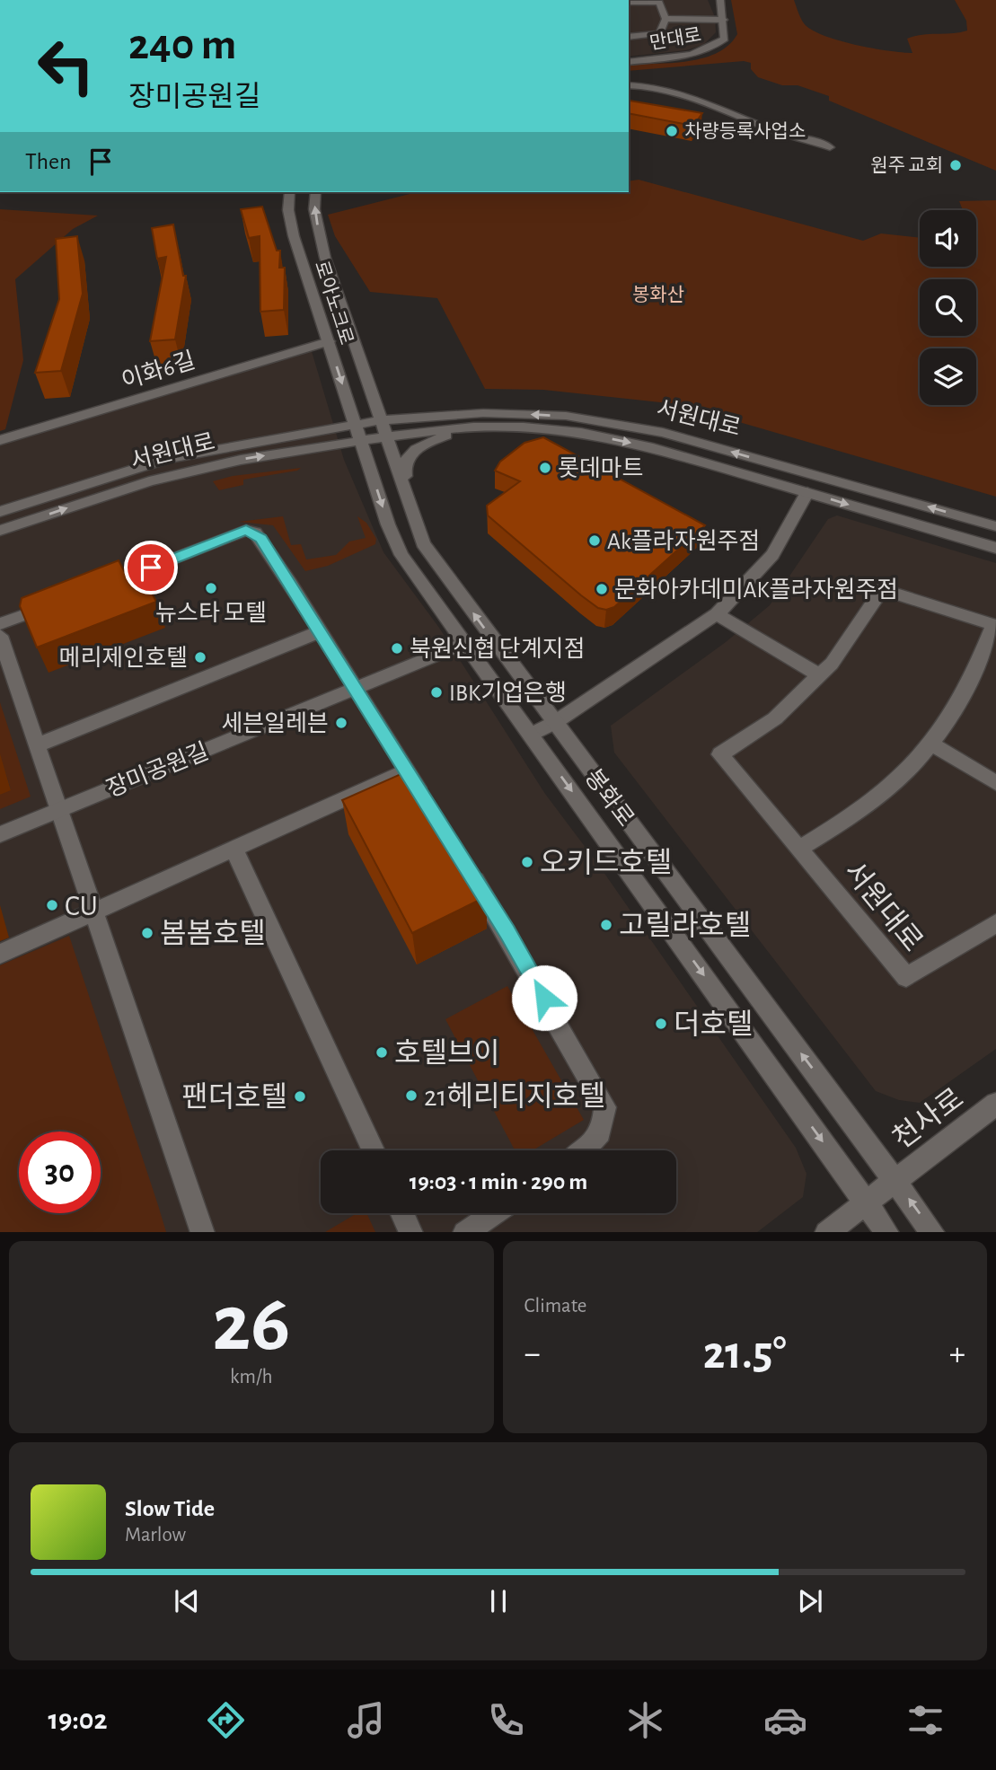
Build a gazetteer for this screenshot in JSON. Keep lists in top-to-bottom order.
{
  "streets": {
    "street": [
      "만대로",
      "로아노크로",
      "이화6길",
      "서원대로",
      "장미공원길",
      "봉화로",
      "천사로"
    ]
  },
  "crossings": [
    ["로아노크로", "이화6길"],
    ["로아노크로", "서원대로"],
    ["로아노크로", "봉화로"],
    ["서원대로", "봉화로"],
    ["장미공원길", "봉화로"],
    ["봉화로", "천사로"]
  ],
  "parks": ["봉화산"],
  "places": [
    "차량등록사업소",
    "원주 교회",
    "롯데마트",
    "Ak플라자원주점",
    "뉴스타 모텔",
    "문화아카데미AK플라자원주점",
    "북원신협 단계지점",
    "메리제인호텔",
    "IBK기업은행",
    "세븐일레븐",
    "오키드호텔",
    "CU",
    "고릴라호텔",
    "봄봄호텔",
    "더호텔",
    "호텔브이",
    "21헤리티지호텔",
    "팬더호텔"
  ],
  "page": {
    "turn": ["240 m", "장미공원길"],
    "then": "Then",
    "limit": "30",
    "trip": "19:03 · 1 min · 290 m",
    "tile": [
      ["26", "km/h"],
      "Climate"
    ],
    "heat": ["−", "21.5°", "+"],
    "song": ["Slow Tide", "Marlow"],
    "tabs": "19:02"
  }
}
